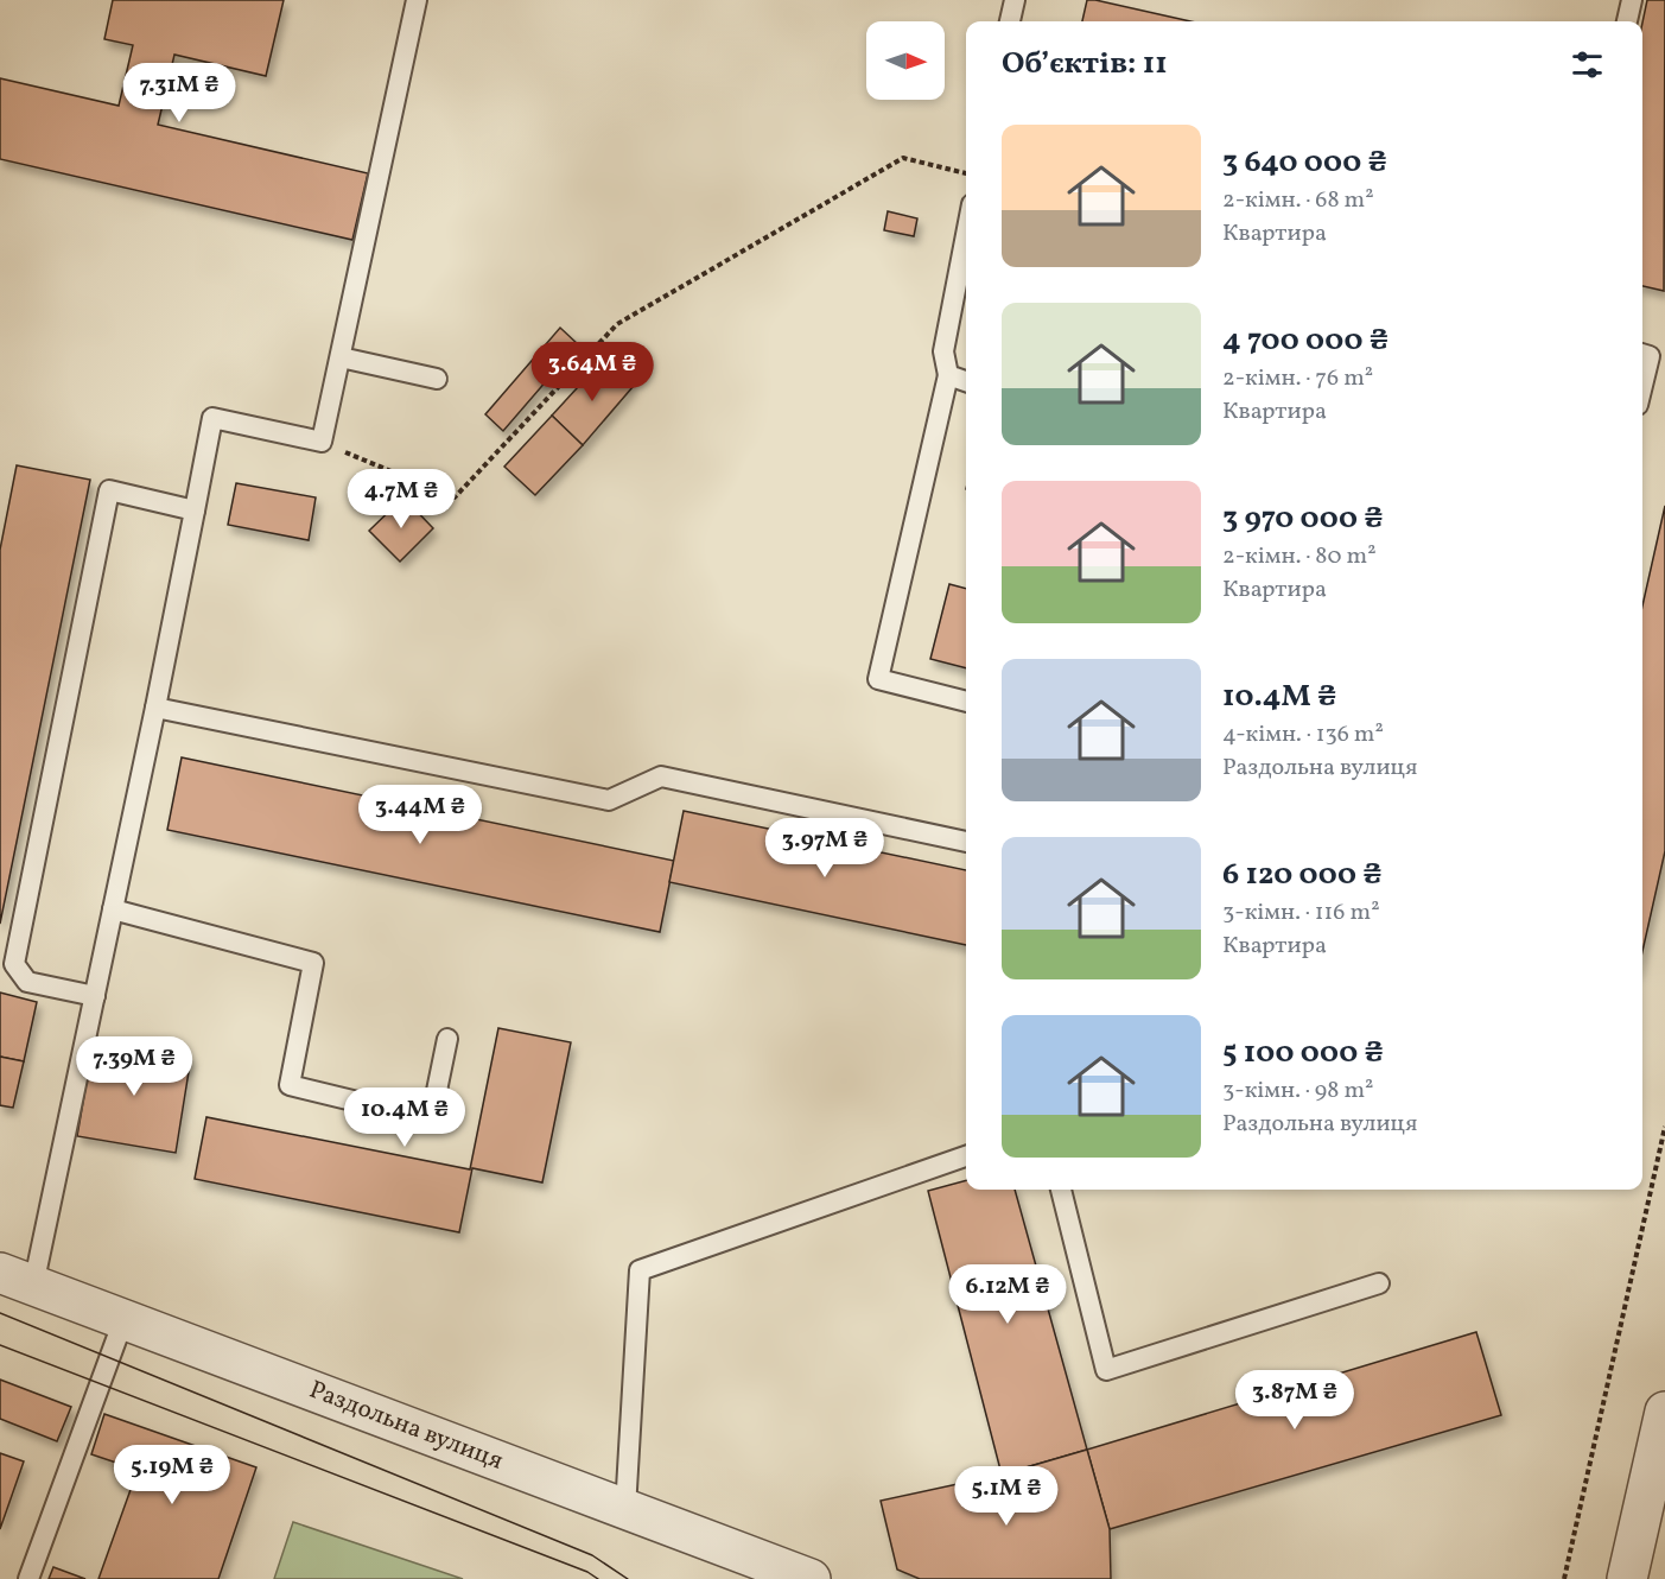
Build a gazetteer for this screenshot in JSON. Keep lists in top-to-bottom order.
{
  "streets": {
    "street": ["Раздольна вулиця"]
  },
  "north": "right",
  "page": {
    "heading": "Об’єктів: 11",
    "price": [
      "7.31M ₴",
      "3.64M ₴",
      "4.7M ₴",
      "3.44M ₴",
      "3.97M ₴",
      "7.39M ₴",
      "10.4M ₴",
      "6.12M ₴",
      "3.87M ₴",
      "5.19M ₴",
      "5.1M ₴"
    ],
    "list": [
      {
        "name": "3 640 000 ₴",
        "note": "2-кімн. · 68 m² · Квартира"
      },
      {
        "name": "4 700 000 ₴",
        "note": "2-кімн. · 76 m² · Квартира"
      },
      {
        "name": "3 970 000 ₴",
        "note": "2-кімн. · 80 m² · Квартира"
      },
      {
        "name": "10.4M ₴",
        "note": "4-кімн. · 136 m² · Раздольна вулиця"
      },
      {
        "name": "6 120 000 ₴",
        "note": "3-кімн. · 116 m² · Квартира"
      },
      {
        "name": "5 100 000 ₴",
        "note": "3-кімн. · 98 m² · Раздольна вулиця"
      }
    ]
  }
}
